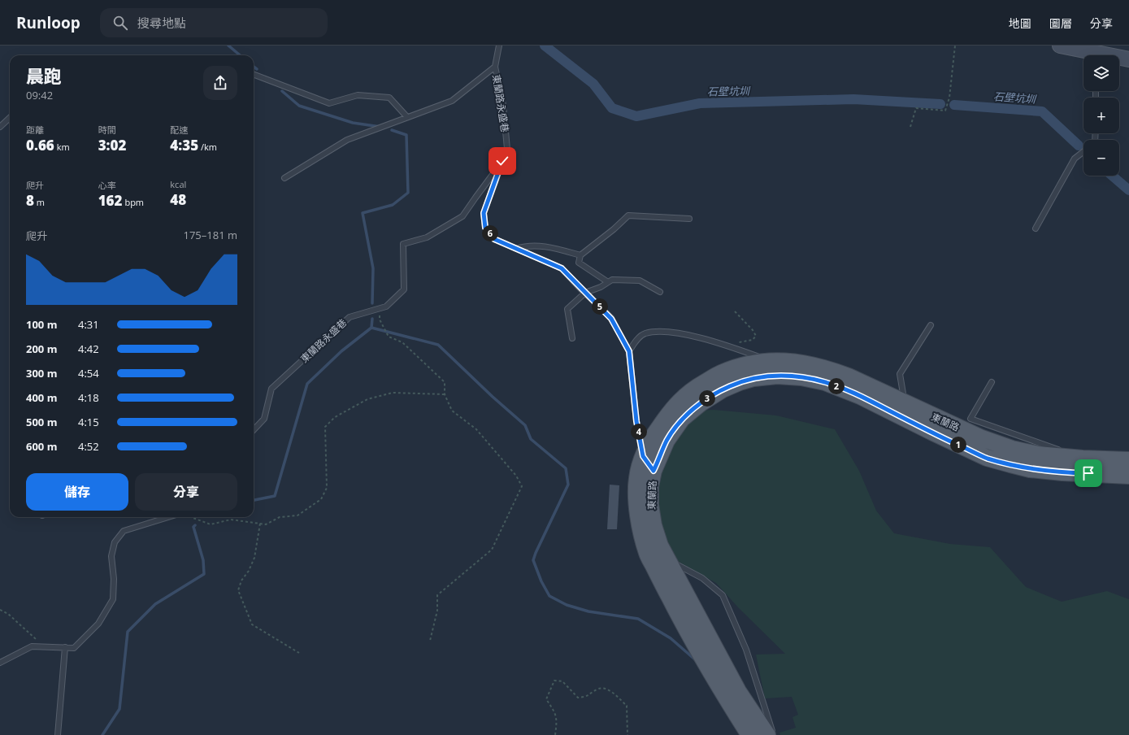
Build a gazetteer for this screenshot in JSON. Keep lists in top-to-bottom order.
{
  "streets": {
    "main road": ["東蘭路"],
    "lane": ["東蘭路永盛巷"]
  },
  "crossings": [
    ["東蘭路永盛巷", "東蘭路"]
  ],
  "water": ["石壁坑圳"],
  "page": {
    "header": "Runloop",
    "search": "搜尋地點",
    "nav": ["地圖", "圖層", "分享"],
    "map_buttons": ["+", "−"],
    "heading": ["晨跑", "09:42"],
    "stats": [
      ["距離", "0.66 km"],
      ["時間", "3:02"],
      ["配速", "4:35 /km"],
      ["爬升", "8 m"],
      ["心率", "162 bpm"],
      ["kcal", "48"]
    ],
    "chart": ["爬升", "175–181 m"],
    "pins": [
      "6",
      "5",
      "2",
      "3",
      "4",
      "1"
    ],
    "list": [
      {
        "name": "100 m",
        "note": "4:31"
      },
      {
        "name": "200 m",
        "note": "4:42"
      },
      {
        "name": "300 m",
        "note": "4:54"
      },
      {
        "name": "400 m",
        "note": "4:18"
      },
      {
        "name": "500 m",
        "note": "4:15"
      },
      {
        "name": "600 m",
        "note": "4:52"
      }
    ],
    "buttons": ["儲存", "分享"]
  }
}
